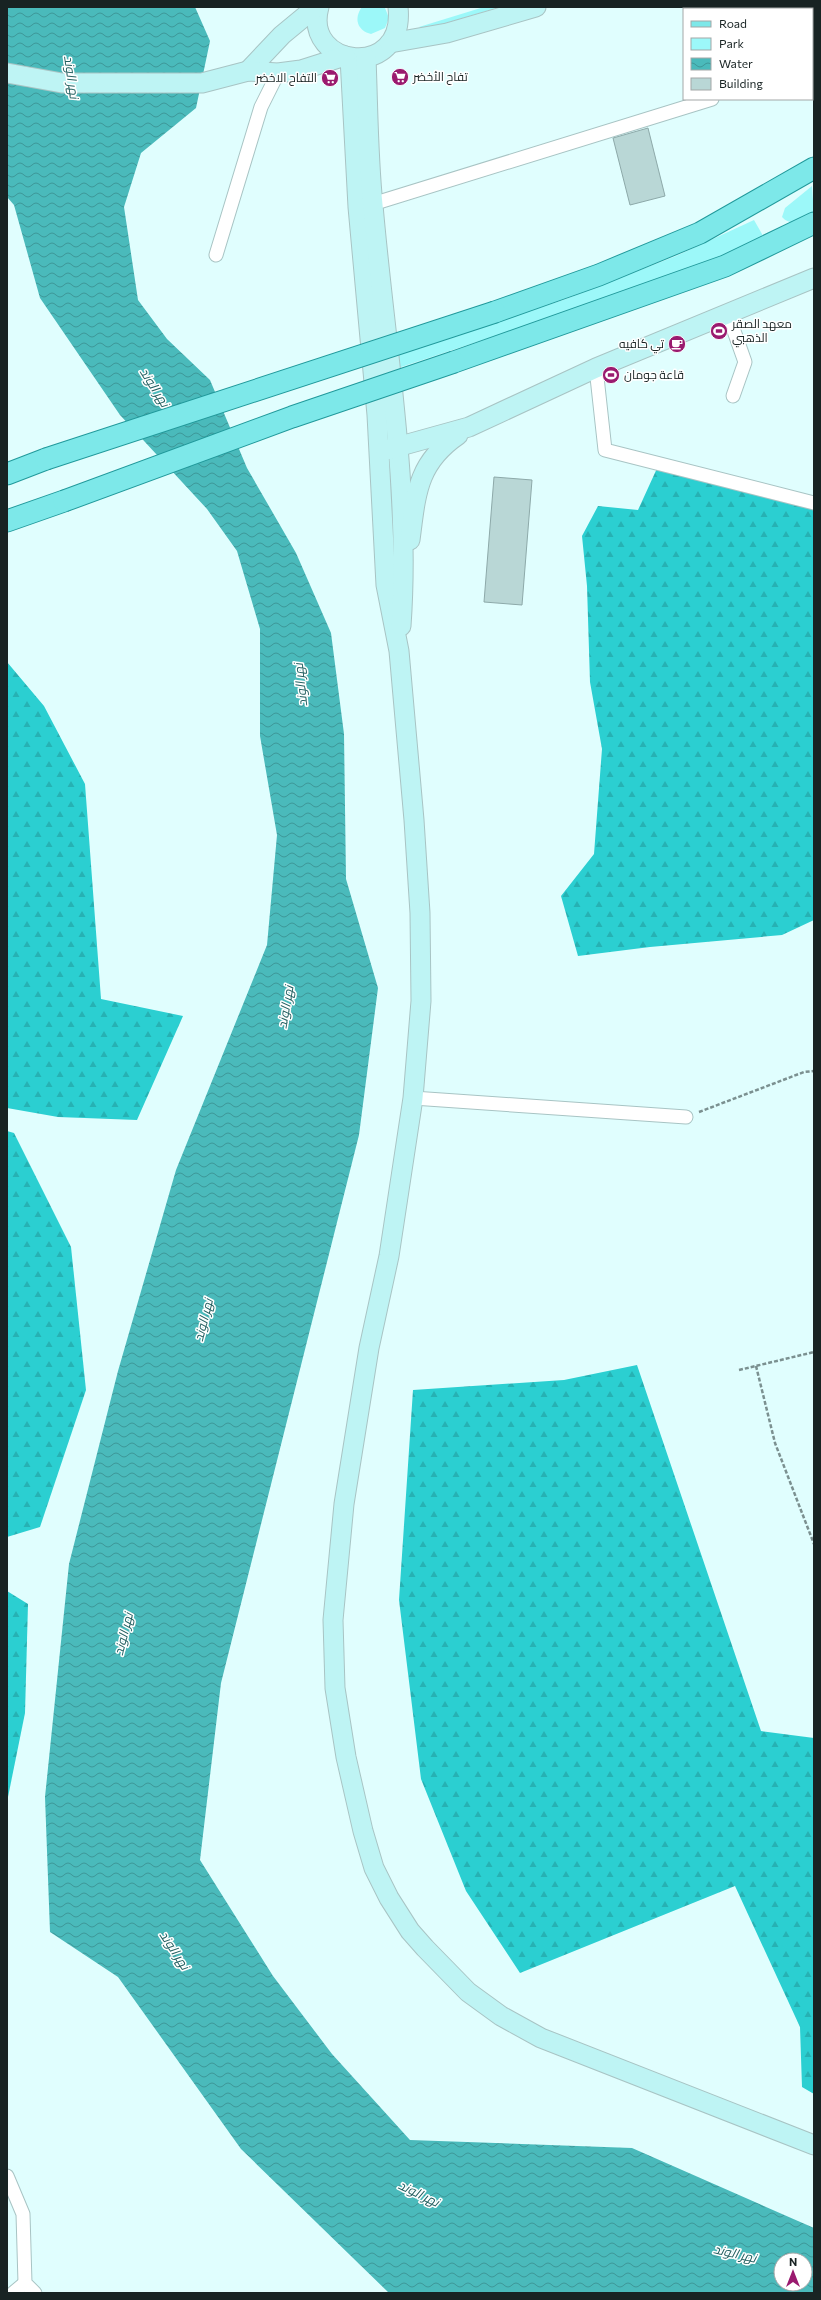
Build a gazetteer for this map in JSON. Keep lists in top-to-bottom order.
{
  "water": ["نهر الوند"],
  "places": {
    "supermarket": ["تفاح الأخضر", "التفاح الاخضر"],
    "sports": ["معهد الصقر الذهبي", "قاعة جومان"],
    "cafe": ["تي كافيه"]
  },
  "legend": [
    "Road",
    "Park",
    "Water",
    "Building"
  ],
  "north": "top"
}
